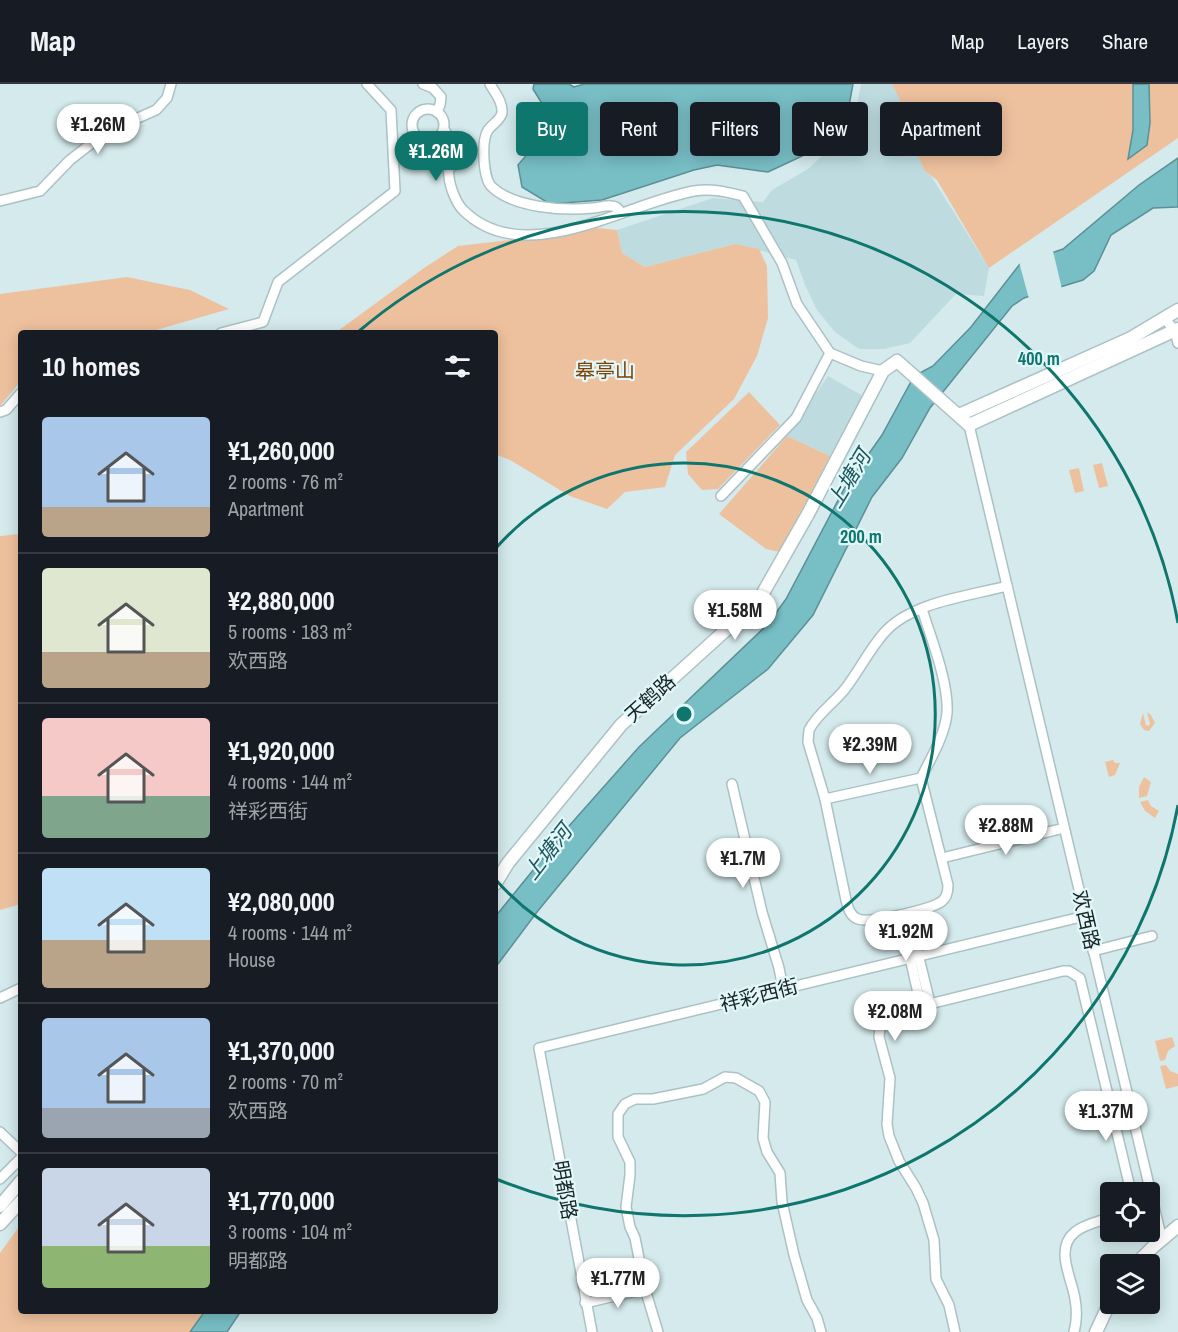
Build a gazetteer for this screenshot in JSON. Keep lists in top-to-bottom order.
{
  "streets": {
    "main road": ["天鹤路"],
    "street": ["欢西路", "祥彩西街", "明都路"]
  },
  "crossings": [
    ["欢西路", "祥彩西街"],
    ["祥彩西街", "明都路"]
  ],
  "water": ["上塘河"],
  "parks": ["皋亭山"],
  "page": {
    "header": "Map",
    "nav": ["Map", "Layers", "Share"],
    "chip": [
      "Buy",
      "Rent",
      "Filters",
      "New",
      "Apartment"
    ],
    "price": [
      "¥1.26M",
      "¥1.26M",
      "¥1.58M",
      "¥2.39M",
      "¥2.88M",
      "¥1.7M",
      "¥1.92M",
      "¥2.08M",
      "¥1.37M",
      "¥1.77M"
    ],
    "heading": "10 homes",
    "list": [
      {
        "name": "¥1,260,000",
        "note": "2 rooms · 76 m² · Apartment"
      },
      {
        "name": "¥2,880,000",
        "note": "5 rooms · 183 m² · 欢西路"
      },
      {
        "name": "¥1,920,000",
        "note": "4 rooms · 144 m² · 祥彩西街"
      },
      {
        "name": "¥2,080,000",
        "note": "4 rooms · 144 m² · House"
      },
      {
        "name": "¥1,370,000",
        "note": "2 rooms · 70 m² · 欢西路"
      },
      {
        "name": "¥1,770,000",
        "note": "3 rooms · 104 m² · 明都路"
      }
    ]
  },
  "rings": ["400 m", "200 m"]
}
